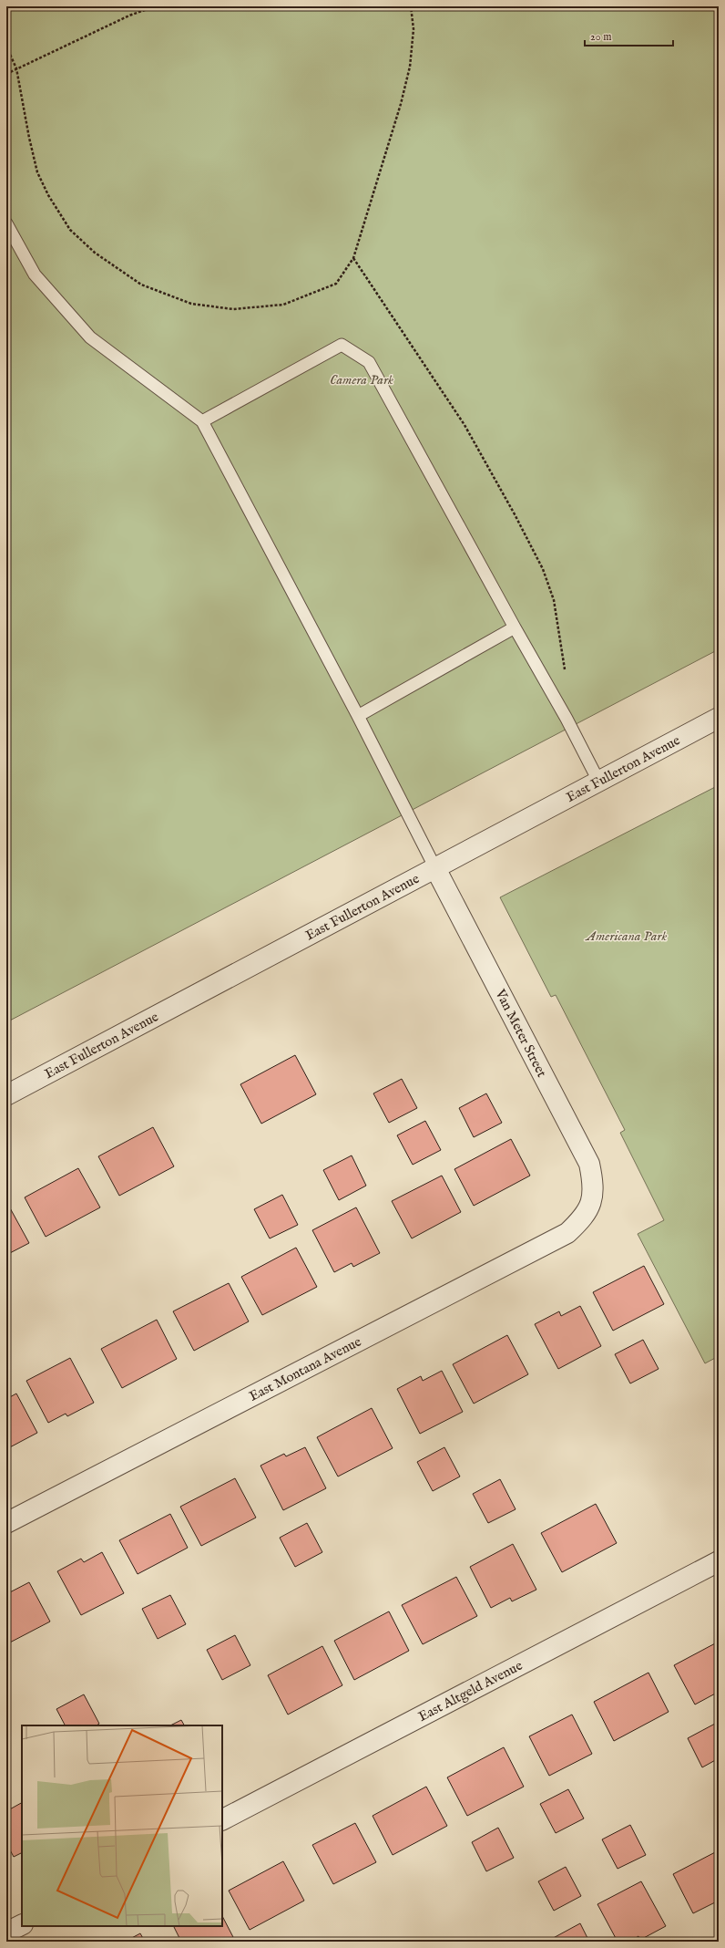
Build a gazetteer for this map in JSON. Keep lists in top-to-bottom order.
{
  "streets": {
    "street": [
      "East Fullerton Avenue",
      "Van Meter Street",
      "East Montana Avenue",
      "East Altgeld Avenue"
    ]
  },
  "crossings": [
    ["East Fullerton Avenue", "Van Meter Street"],
    ["Van Meter Street", "East Montana Avenue"]
  ],
  "parks": ["Camera Park", "Americana Park"],
  "scale_bar": "20 m"
}
